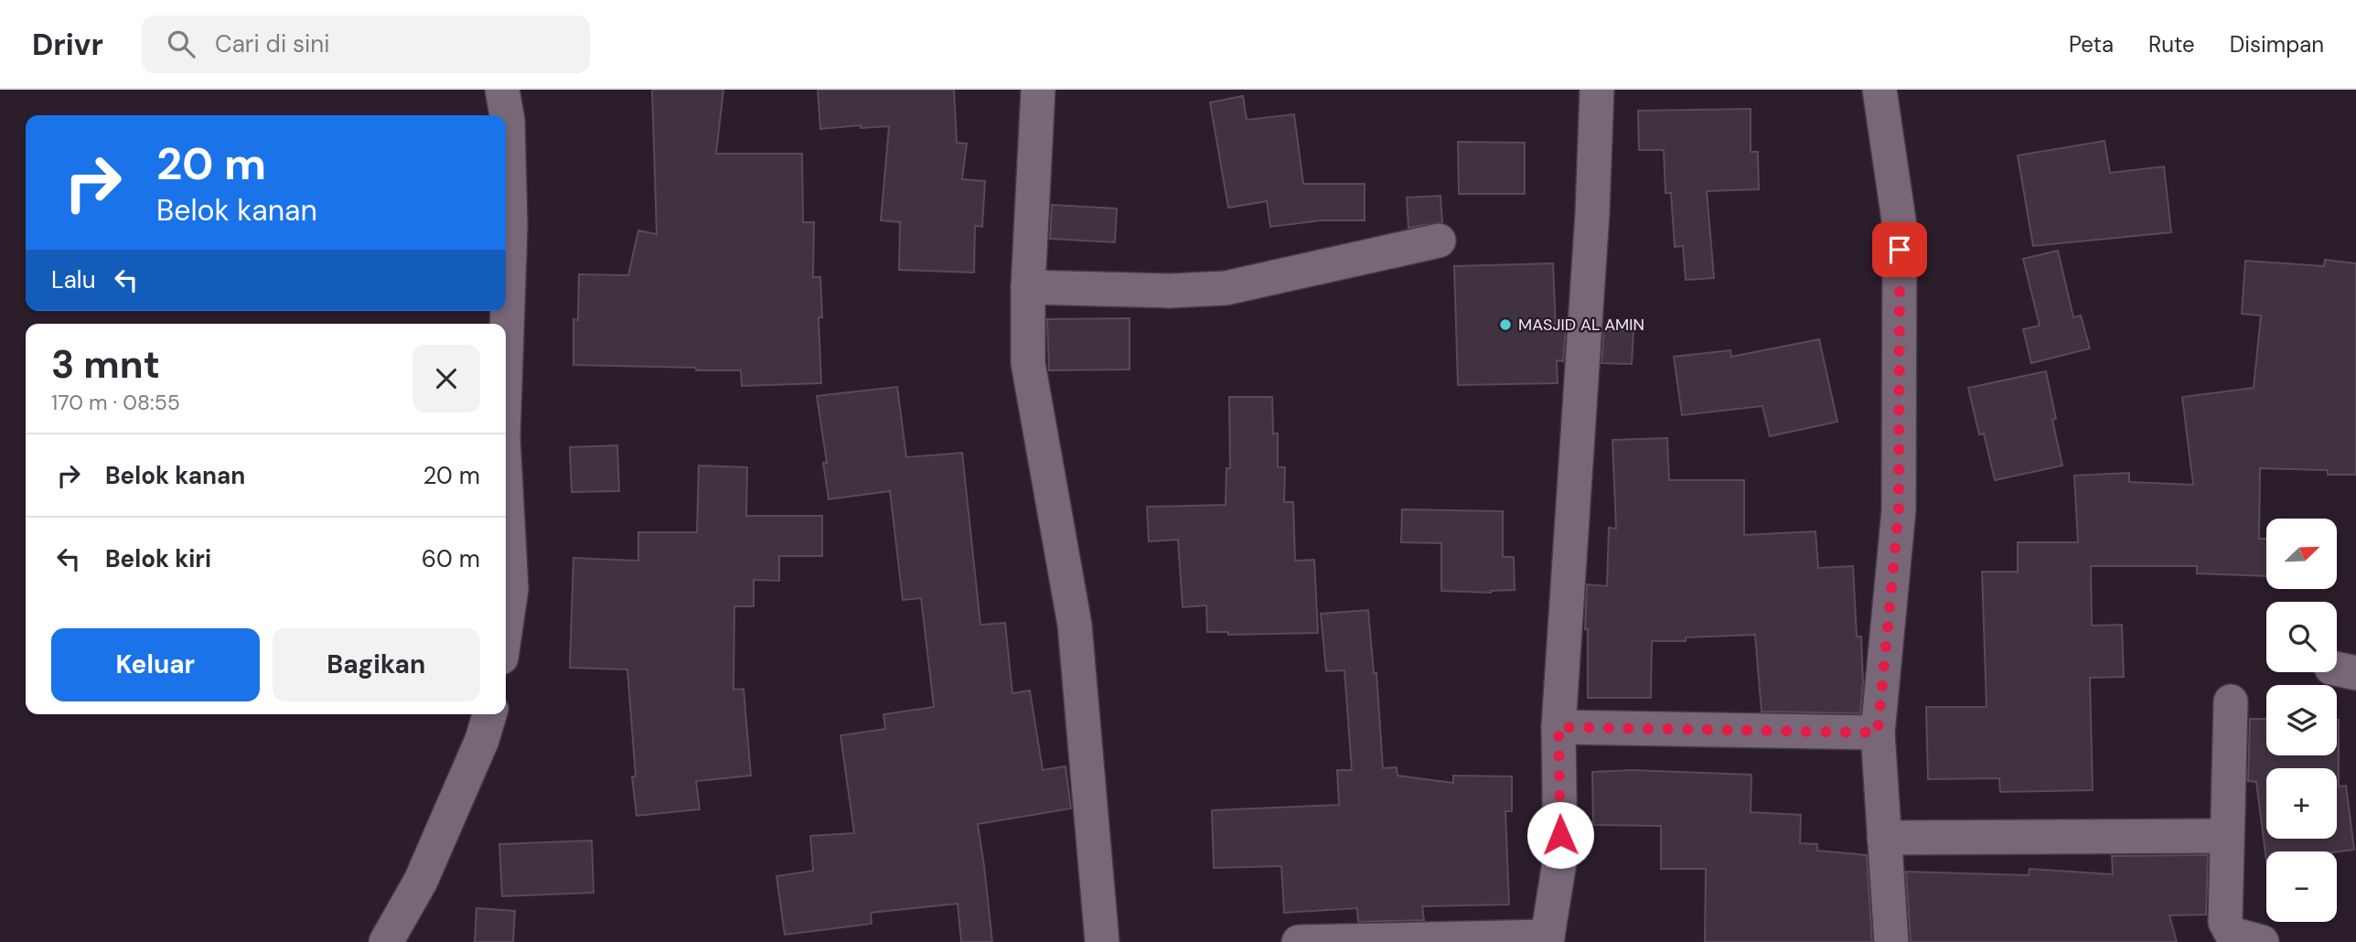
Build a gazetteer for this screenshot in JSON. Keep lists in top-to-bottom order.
{
  "places": ["MASJID AL AMIN"],
  "north": "top right",
  "page": {
    "header": "Drivr",
    "search": "Cari di sini",
    "nav": ["Peta", "Rute", "Disimpan"],
    "turn": ["20 m", "Belok kanan"],
    "then": "Lalu",
    "heading": ["3 mnt", "170 m · 08:55"],
    "list": [
      {
        "name": "Belok kanan",
        "value": "20 m"
      },
      {
        "name": "Belok kiri",
        "value": "60 m"
      }
    ],
    "map_buttons": ["+", "−"],
    "buttons": ["Keluar", "Bagikan"]
  }
}
